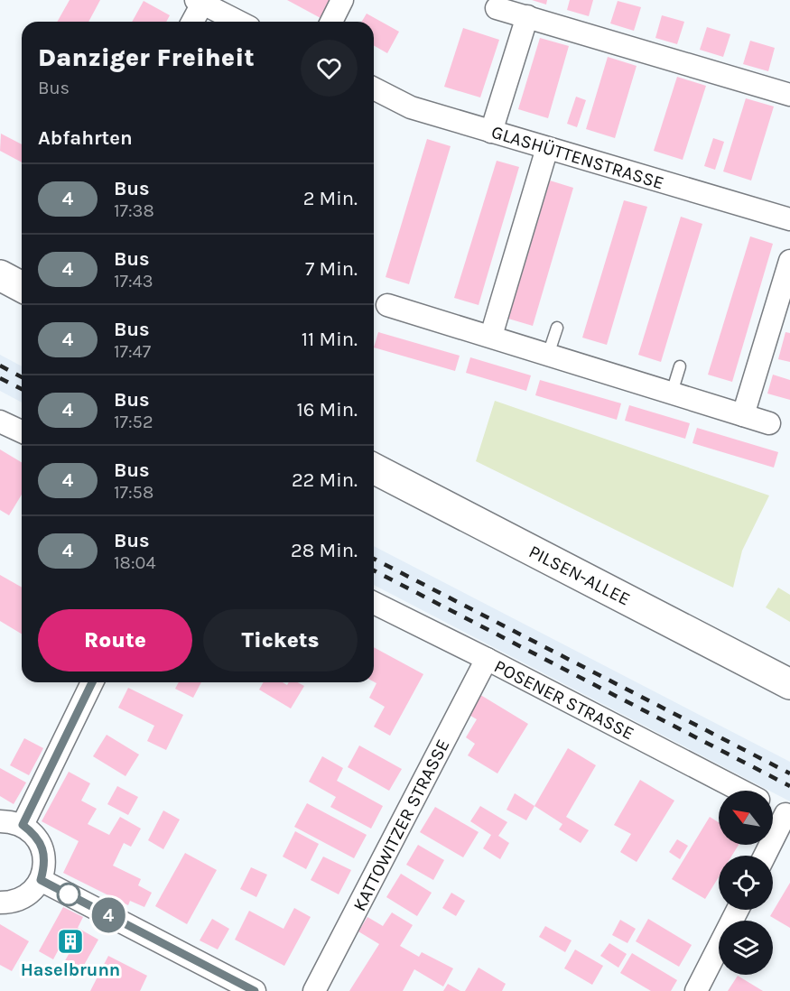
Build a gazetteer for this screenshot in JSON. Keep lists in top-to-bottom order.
{
  "streets": {
    "main road": ["PILSEN-ALLEE"],
    "street": ["GLASHÜTTENSTRASSE", "POSENER STRASSE", "KATTOWITZER STRASSE"]
  },
  "crossings": [
    ["POSENER STRASSE", "KATTOWITZER STRASSE"]
  ],
  "places": {
    "building": ["Haselbrunn"]
  },
  "lines": ["bus line 4"],
  "north": "top left",
  "page": {
    "on_map": "4",
    "heading": [
      ["Danziger Freiheit", "Bus"],
      "Abfahrten"
    ],
    "list": [
      {
        "mark": "4",
        "name": "Bus",
        "note": "17:38",
        "value": "2 Min."
      },
      {
        "mark": "4",
        "name": "Bus",
        "note": "17:43",
        "value": "7 Min."
      },
      {
        "mark": "4",
        "name": "Bus",
        "note": "17:47",
        "value": "11 Min."
      },
      {
        "mark": "4",
        "name": "Bus",
        "note": "17:52",
        "value": "16 Min."
      },
      {
        "mark": "4",
        "name": "Bus",
        "note": "17:58",
        "value": "22 Min."
      },
      {
        "mark": "4",
        "name": "Bus",
        "note": "18:04",
        "value": "28 Min."
      }
    ],
    "buttons": ["Route", "Tickets"]
  }
}
